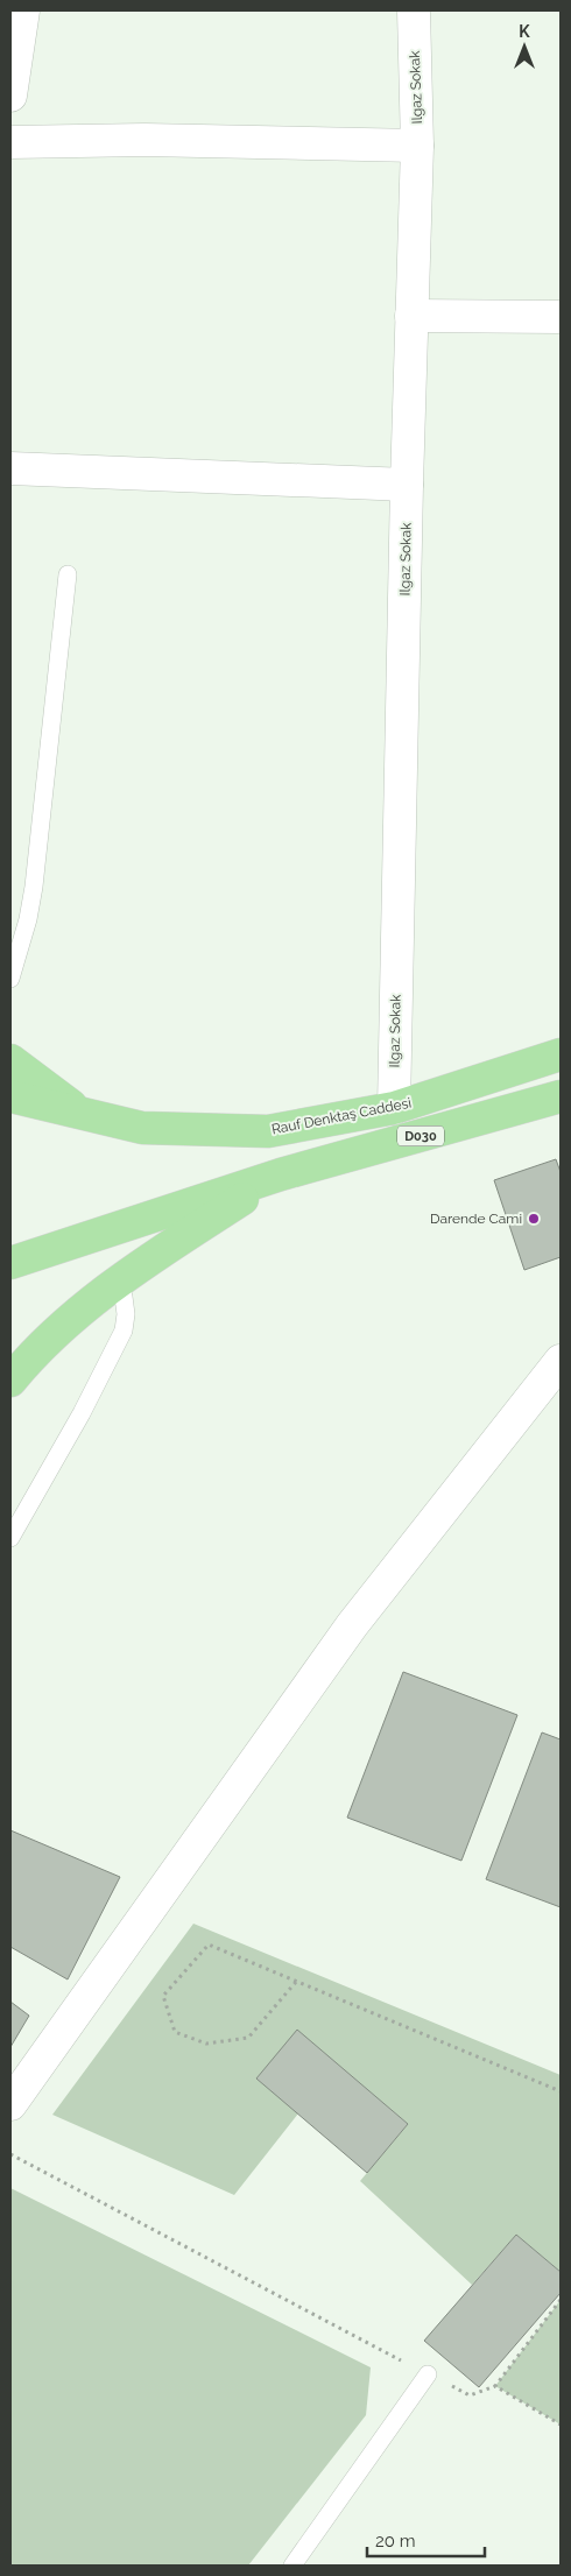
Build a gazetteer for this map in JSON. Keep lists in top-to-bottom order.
{
  "streets": {
    "main road": ["Rauf Denktaş Caddesi", "D030"],
    "street": ["Ilgaz Sokak"]
  },
  "crossings": [
    ["Ilgaz Sokak", "Rauf Denktaş Caddesi"]
  ],
  "places": ["Darende Cami"],
  "scale_bar": "20 m",
  "north": "top"
}
